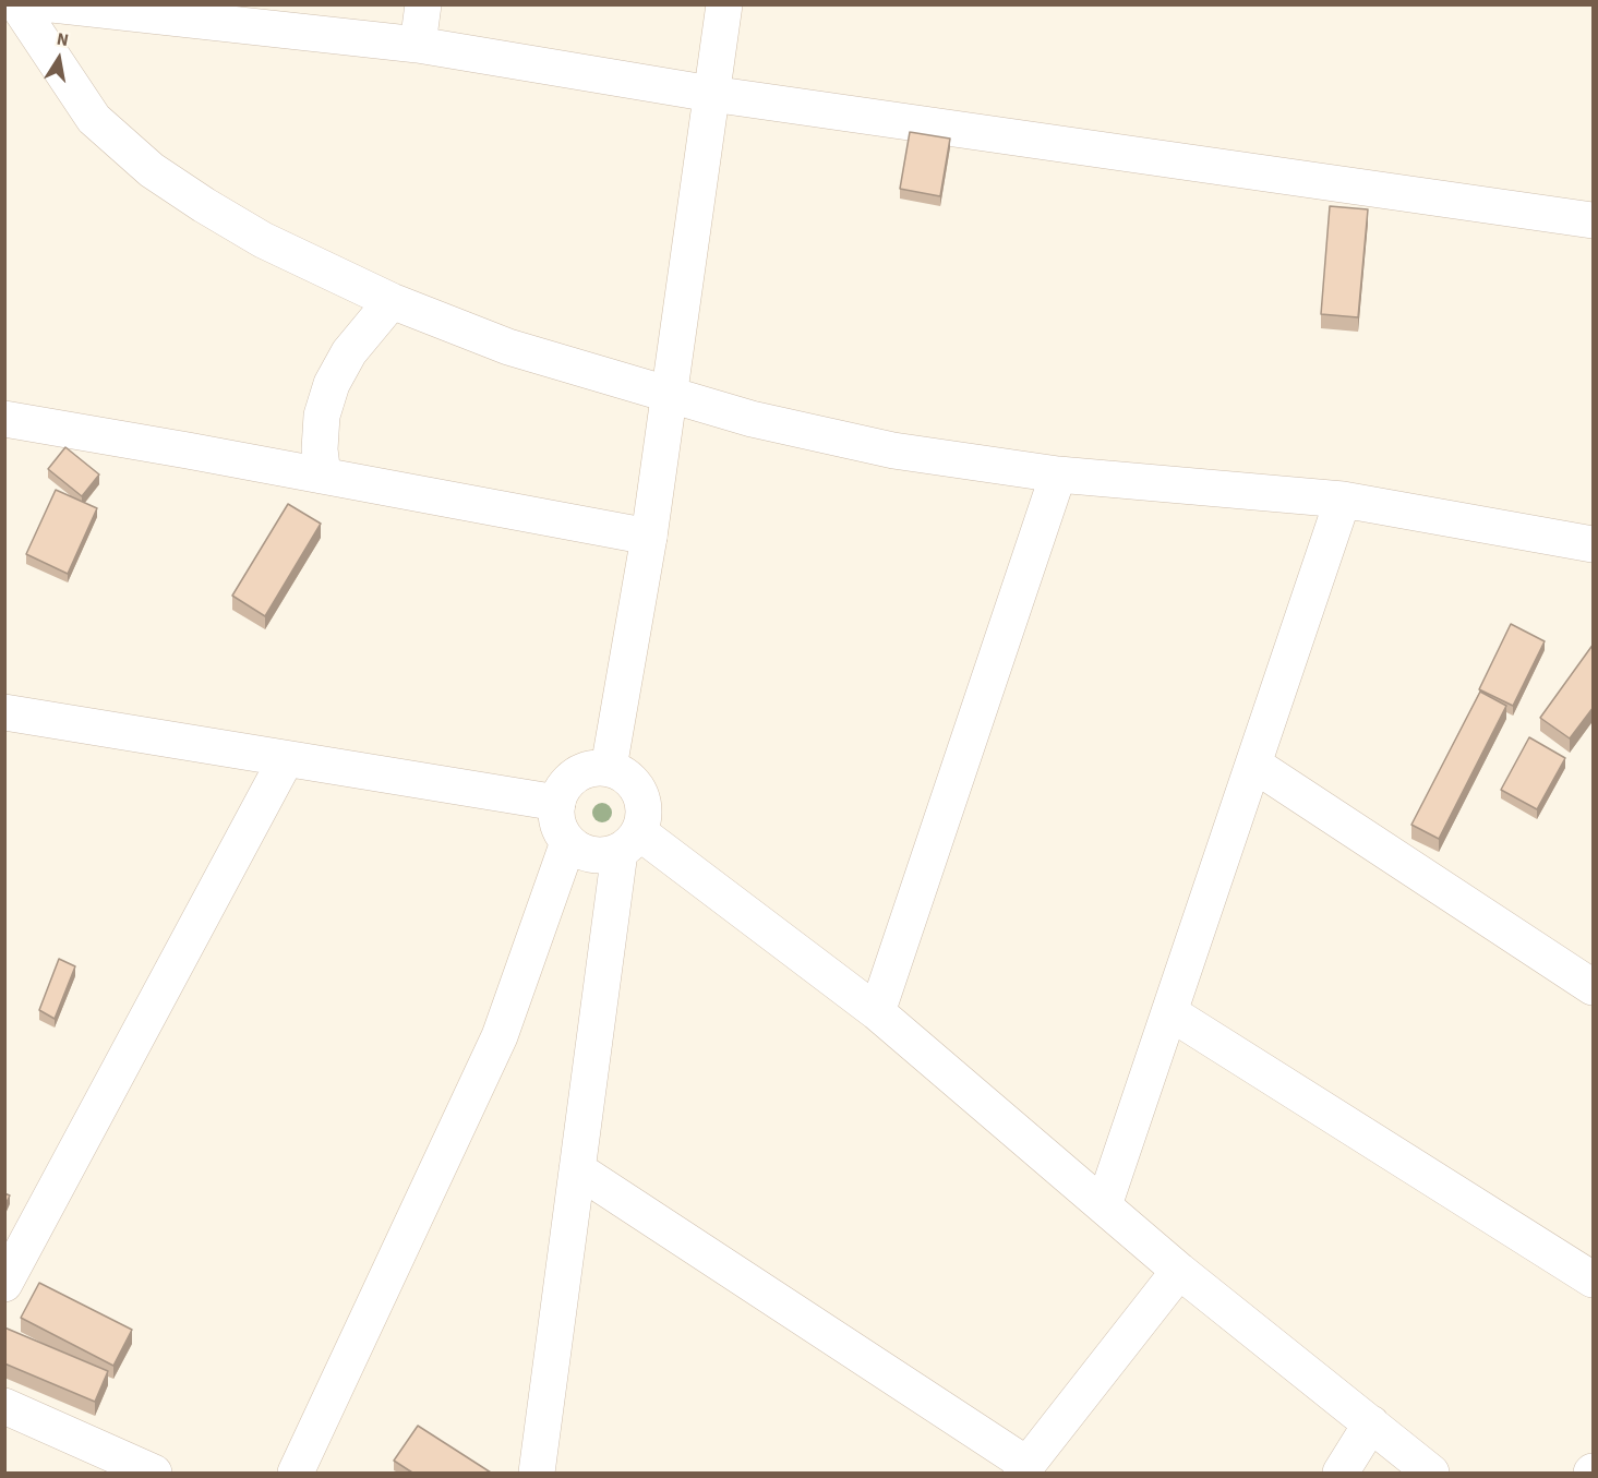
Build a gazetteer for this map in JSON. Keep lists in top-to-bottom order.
{
  "north": "top"
}
